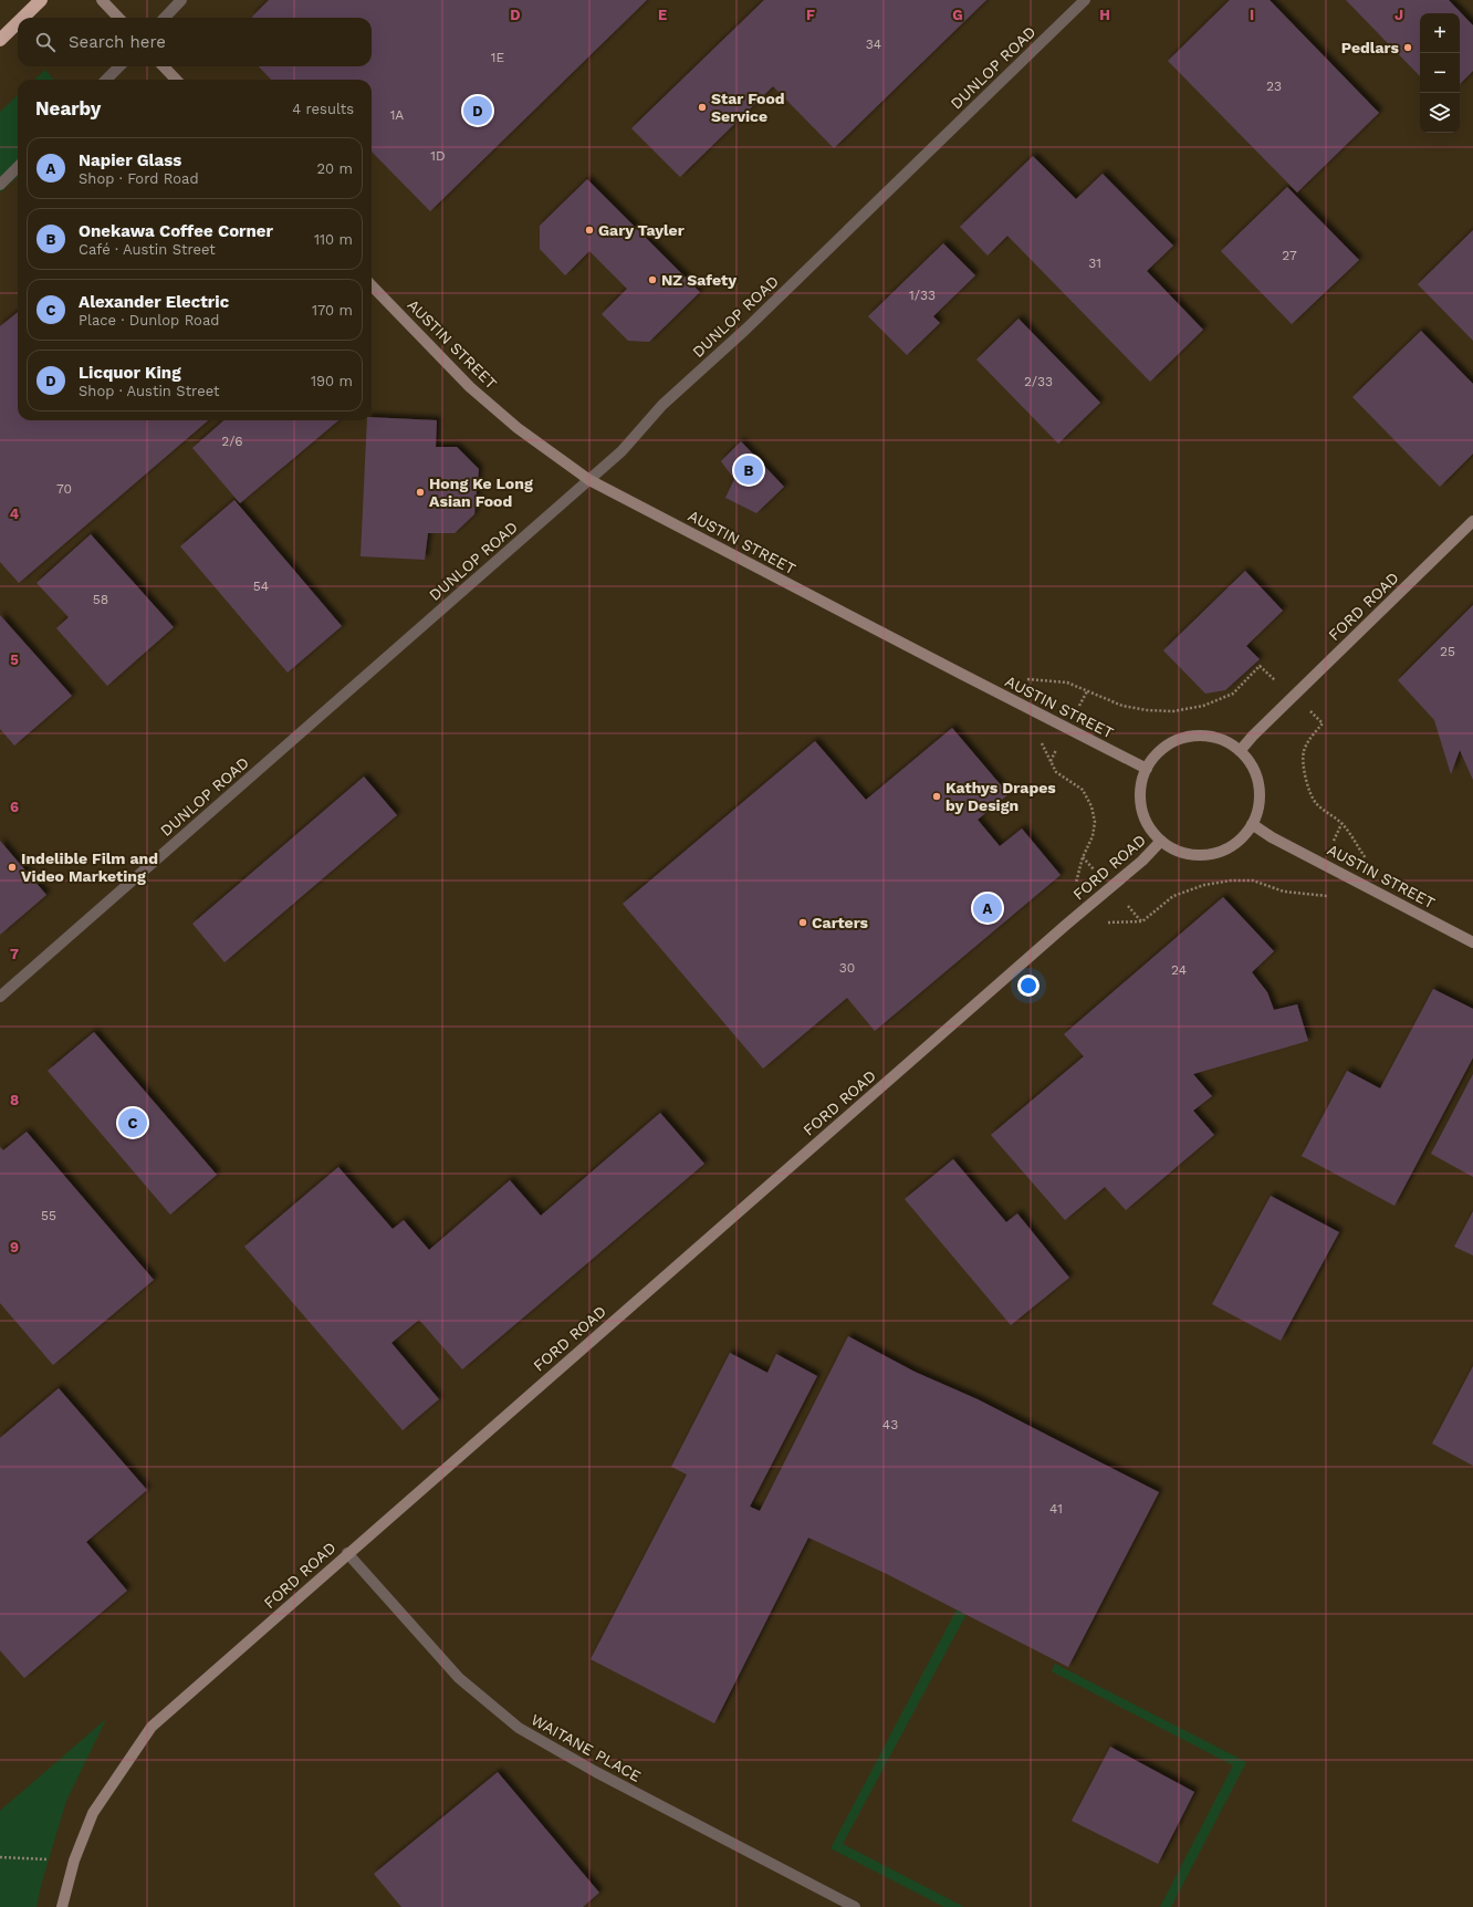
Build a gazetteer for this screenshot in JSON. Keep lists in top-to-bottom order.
{
  "streets": {
    "street": [
      "DUNLOP ROAD",
      "AUSTIN STREET",
      "FORD ROAD",
      "WAITANE PLACE"
    ]
  },
  "crossings": [
    ["DUNLOP ROAD", "AUSTIN STREET"],
    ["AUSTIN STREET", "FORD ROAD"],
    ["FORD ROAD", "WAITANE PLACE"]
  ],
  "places": [
    "Pedlars",
    "Star Food Service",
    "Gary Tayler",
    "NZ Safety",
    "Hong Ke Long Asian Food",
    "Kathys Drapes by Design",
    "Indelible Film and Video Marketing",
    "Carters"
  ],
  "house_numbers": [
    "34",
    "1E",
    "23",
    "1A",
    "1D",
    "27",
    "31",
    "1/33",
    "2/33",
    "2/6",
    "70",
    "54",
    "58",
    "25",
    "30",
    "24",
    "55",
    "43",
    "41"
  ],
  "page": {
    "map_buttons": ["+", "−"],
    "search": "Search here",
    "heading": ["Nearby", "4 results"],
    "pins": [
      "D",
      "B",
      "A",
      "C"
    ],
    "list": [
      {
        "mark": "A",
        "name": "Napier Glass",
        "note": "Shop · Ford Road",
        "value": "20 m"
      },
      {
        "mark": "B",
        "name": "Onekawa Coffee Corner",
        "note": "Café · Austin Street",
        "value": "110 m"
      },
      {
        "mark": "C",
        "name": "Alexander Electric",
        "note": "Place · Dunlop Road",
        "value": "170 m"
      },
      {
        "mark": "D",
        "name": "Licquor King",
        "note": "Shop · Austin Street",
        "value": "190 m"
      }
    ]
  },
  "grid": {
    "columns": [
      "D",
      "E",
      "F",
      "G",
      "H",
      "I",
      "J"
    ],
    "rows": [
      "4",
      "5",
      "6",
      "7",
      "8",
      "9"
    ]
  }
}
